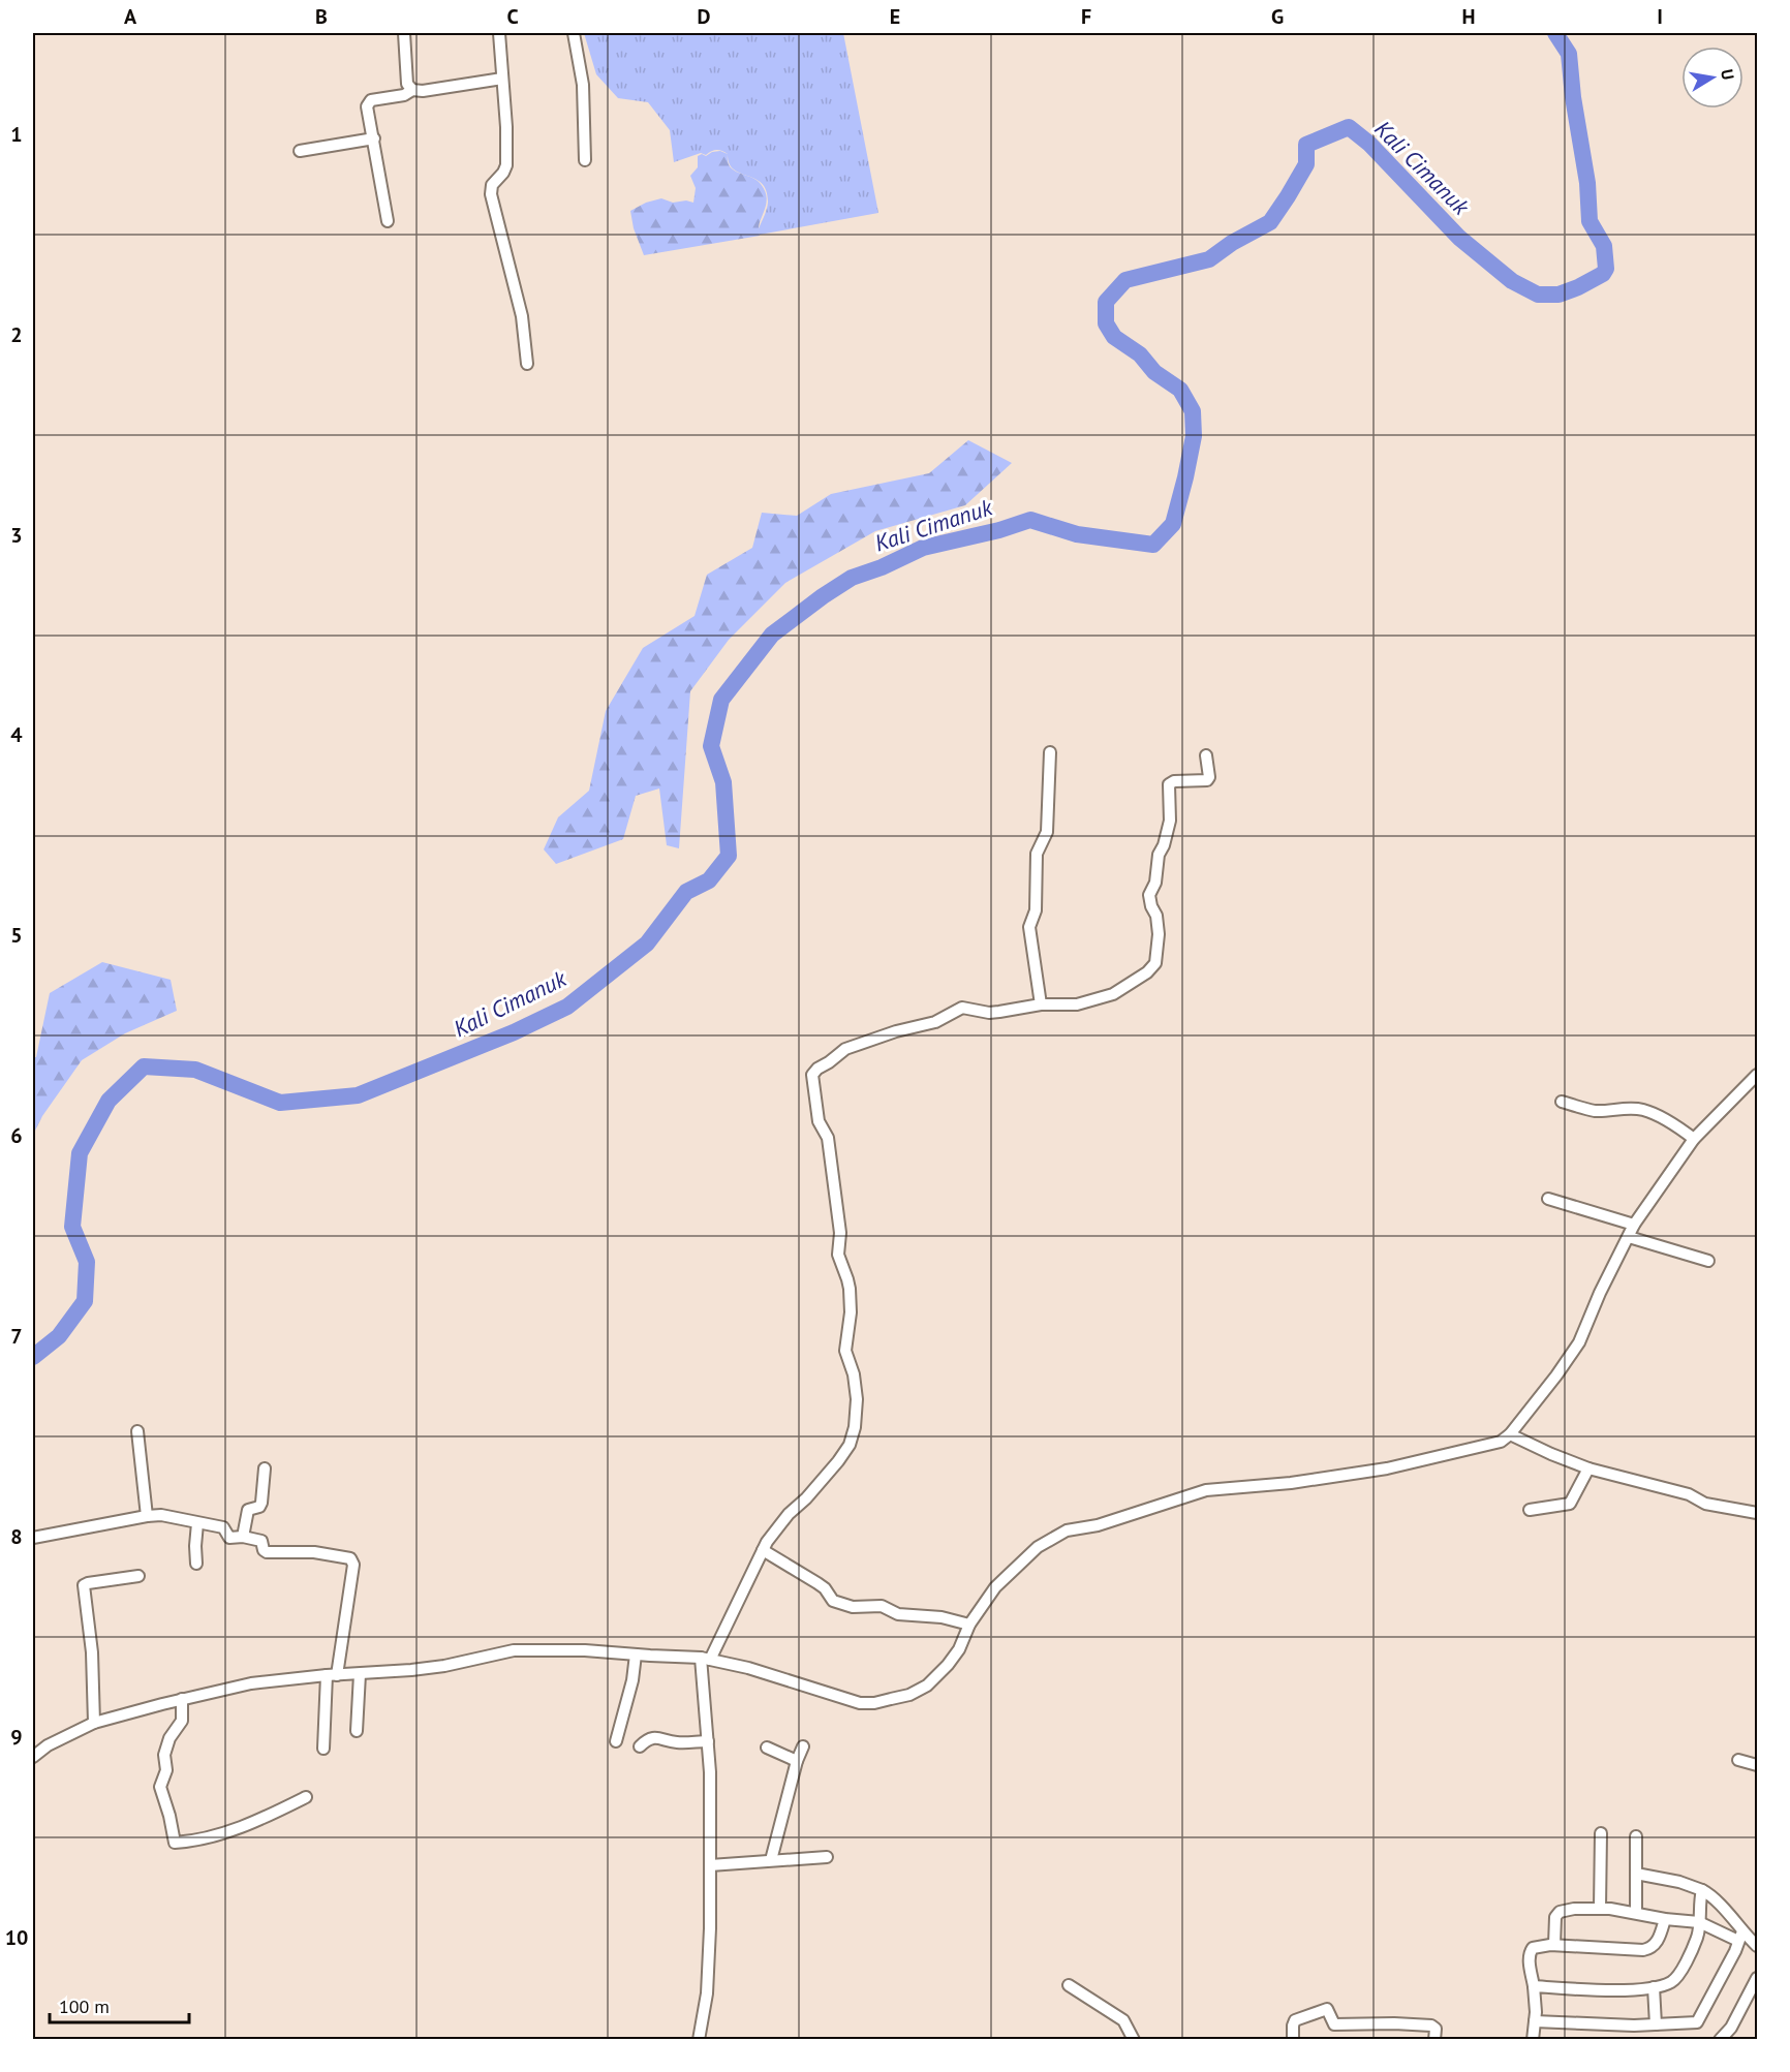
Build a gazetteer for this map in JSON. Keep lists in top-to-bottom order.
{
  "water": ["Kali Cimanuk"],
  "scale_bar": "100 m",
  "north": "right",
  "grid": {
    "columns": [
      "A",
      "B",
      "C",
      "D",
      "E",
      "F",
      "G",
      "H",
      "I"
    ],
    "rows": [
      "1",
      "2",
      "3",
      "4",
      "5",
      "6",
      "7",
      "8",
      "9",
      "10"
    ]
  }
}
